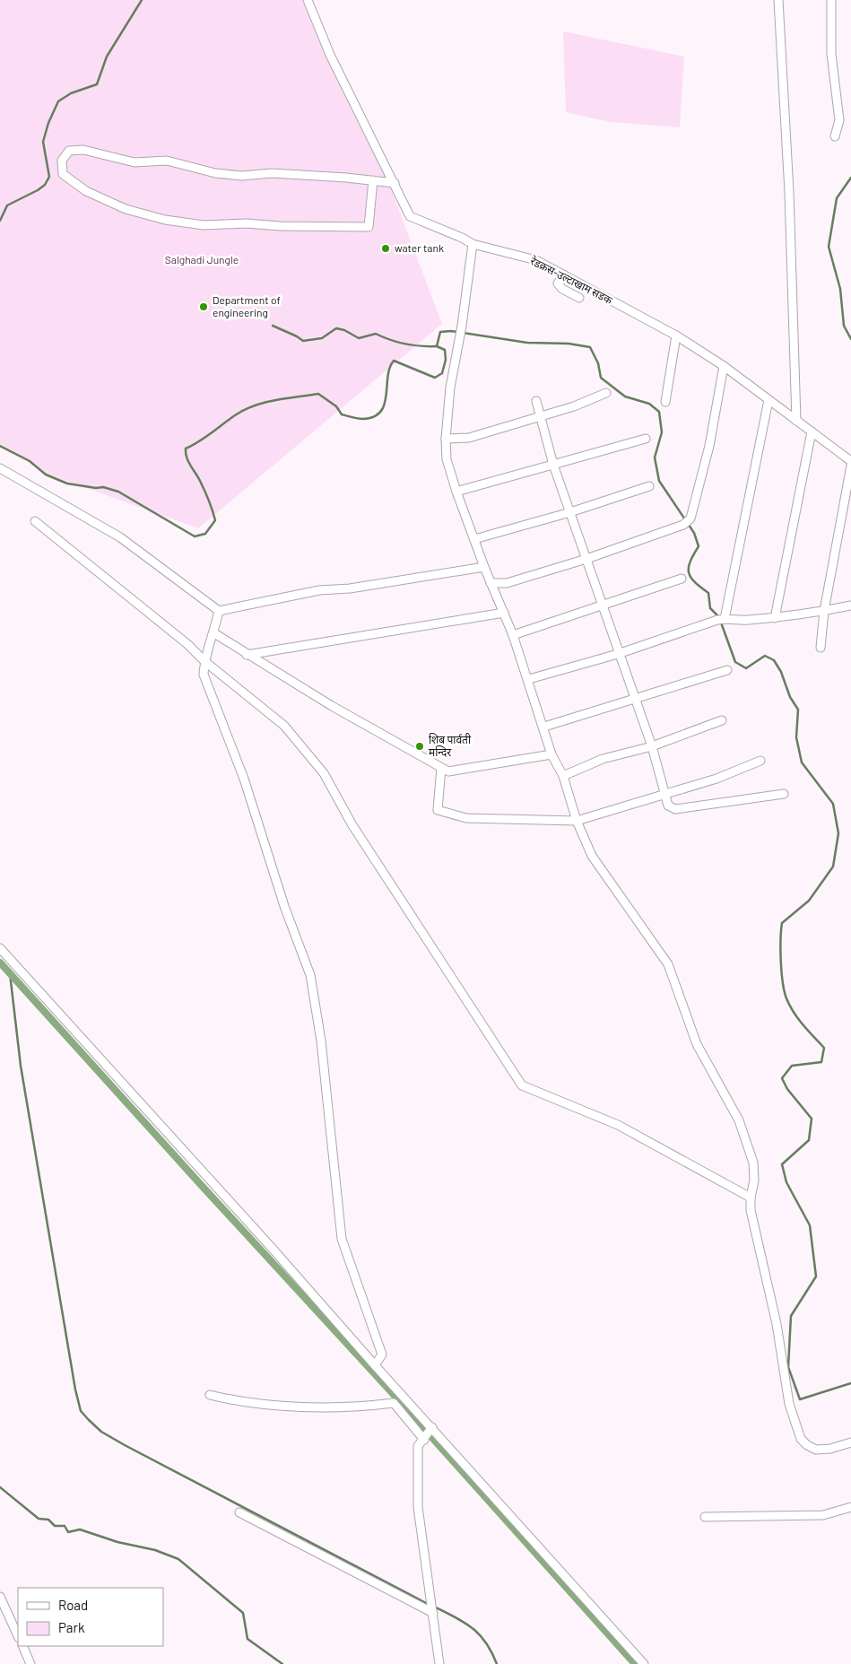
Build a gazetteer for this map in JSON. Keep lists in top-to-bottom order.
{
  "streets": {
    "street": ["रेडक्रस-उल्टाखाम सडक"]
  },
  "parks": ["Salghadi Jungle"],
  "places": ["water tank", "Department of engineering", "शिब पार्वती मन्दिर"],
  "legend": ["Road", "Park"]
}
